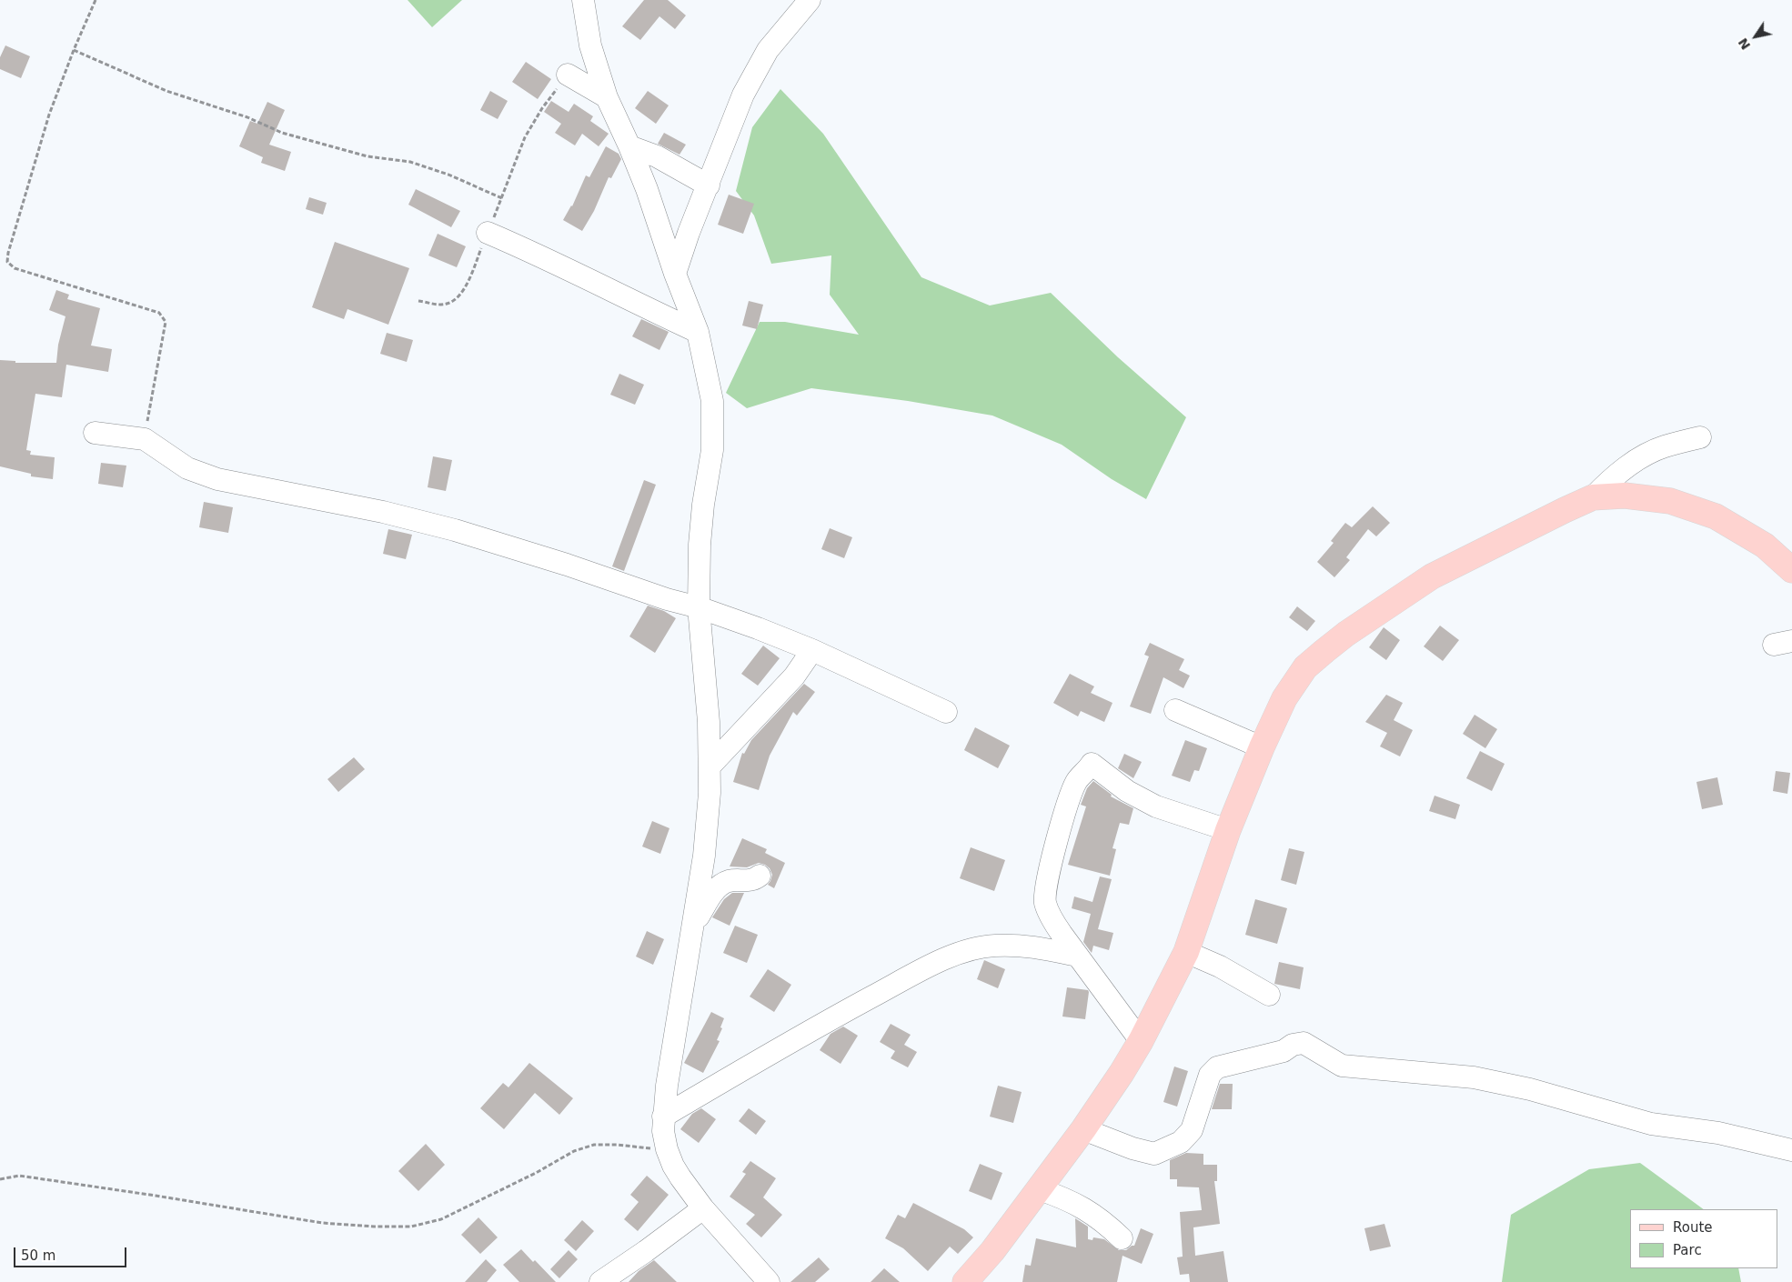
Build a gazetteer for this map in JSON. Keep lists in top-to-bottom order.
{
  "legend": ["Route", "Parc"],
  "scale_bar": "50 m",
  "north": "bottom left"
}
